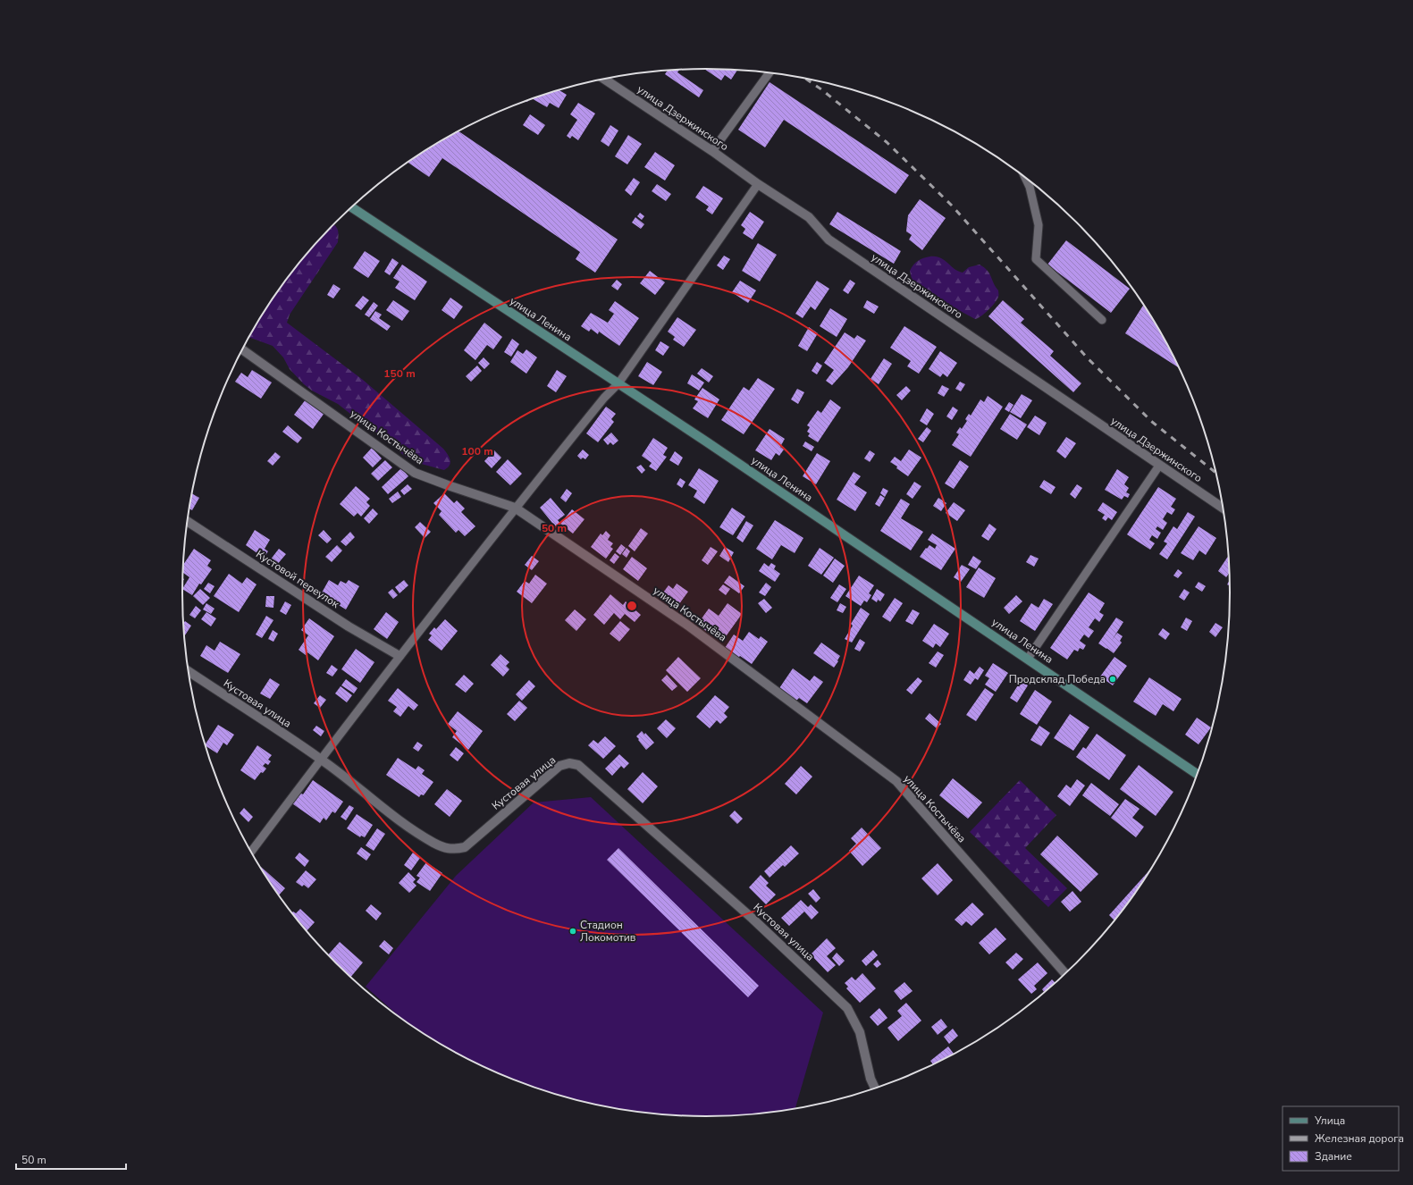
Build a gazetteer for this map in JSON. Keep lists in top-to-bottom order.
{
  "streets": {
    "main road": ["улица Ленина"],
    "street": [
      "улица Дзержинского",
      "улица Костычёва",
      "Кустовой переулок",
      "Кустовая улица"
    ]
  },
  "places": ["Продсклад Победа", "Стадион Локомотив"],
  "legend": ["Улица", "Железная дорога", "Здание"],
  "scale_bar": "50 m",
  "rings": ["150 m", "100 m", "50 m"]
}
